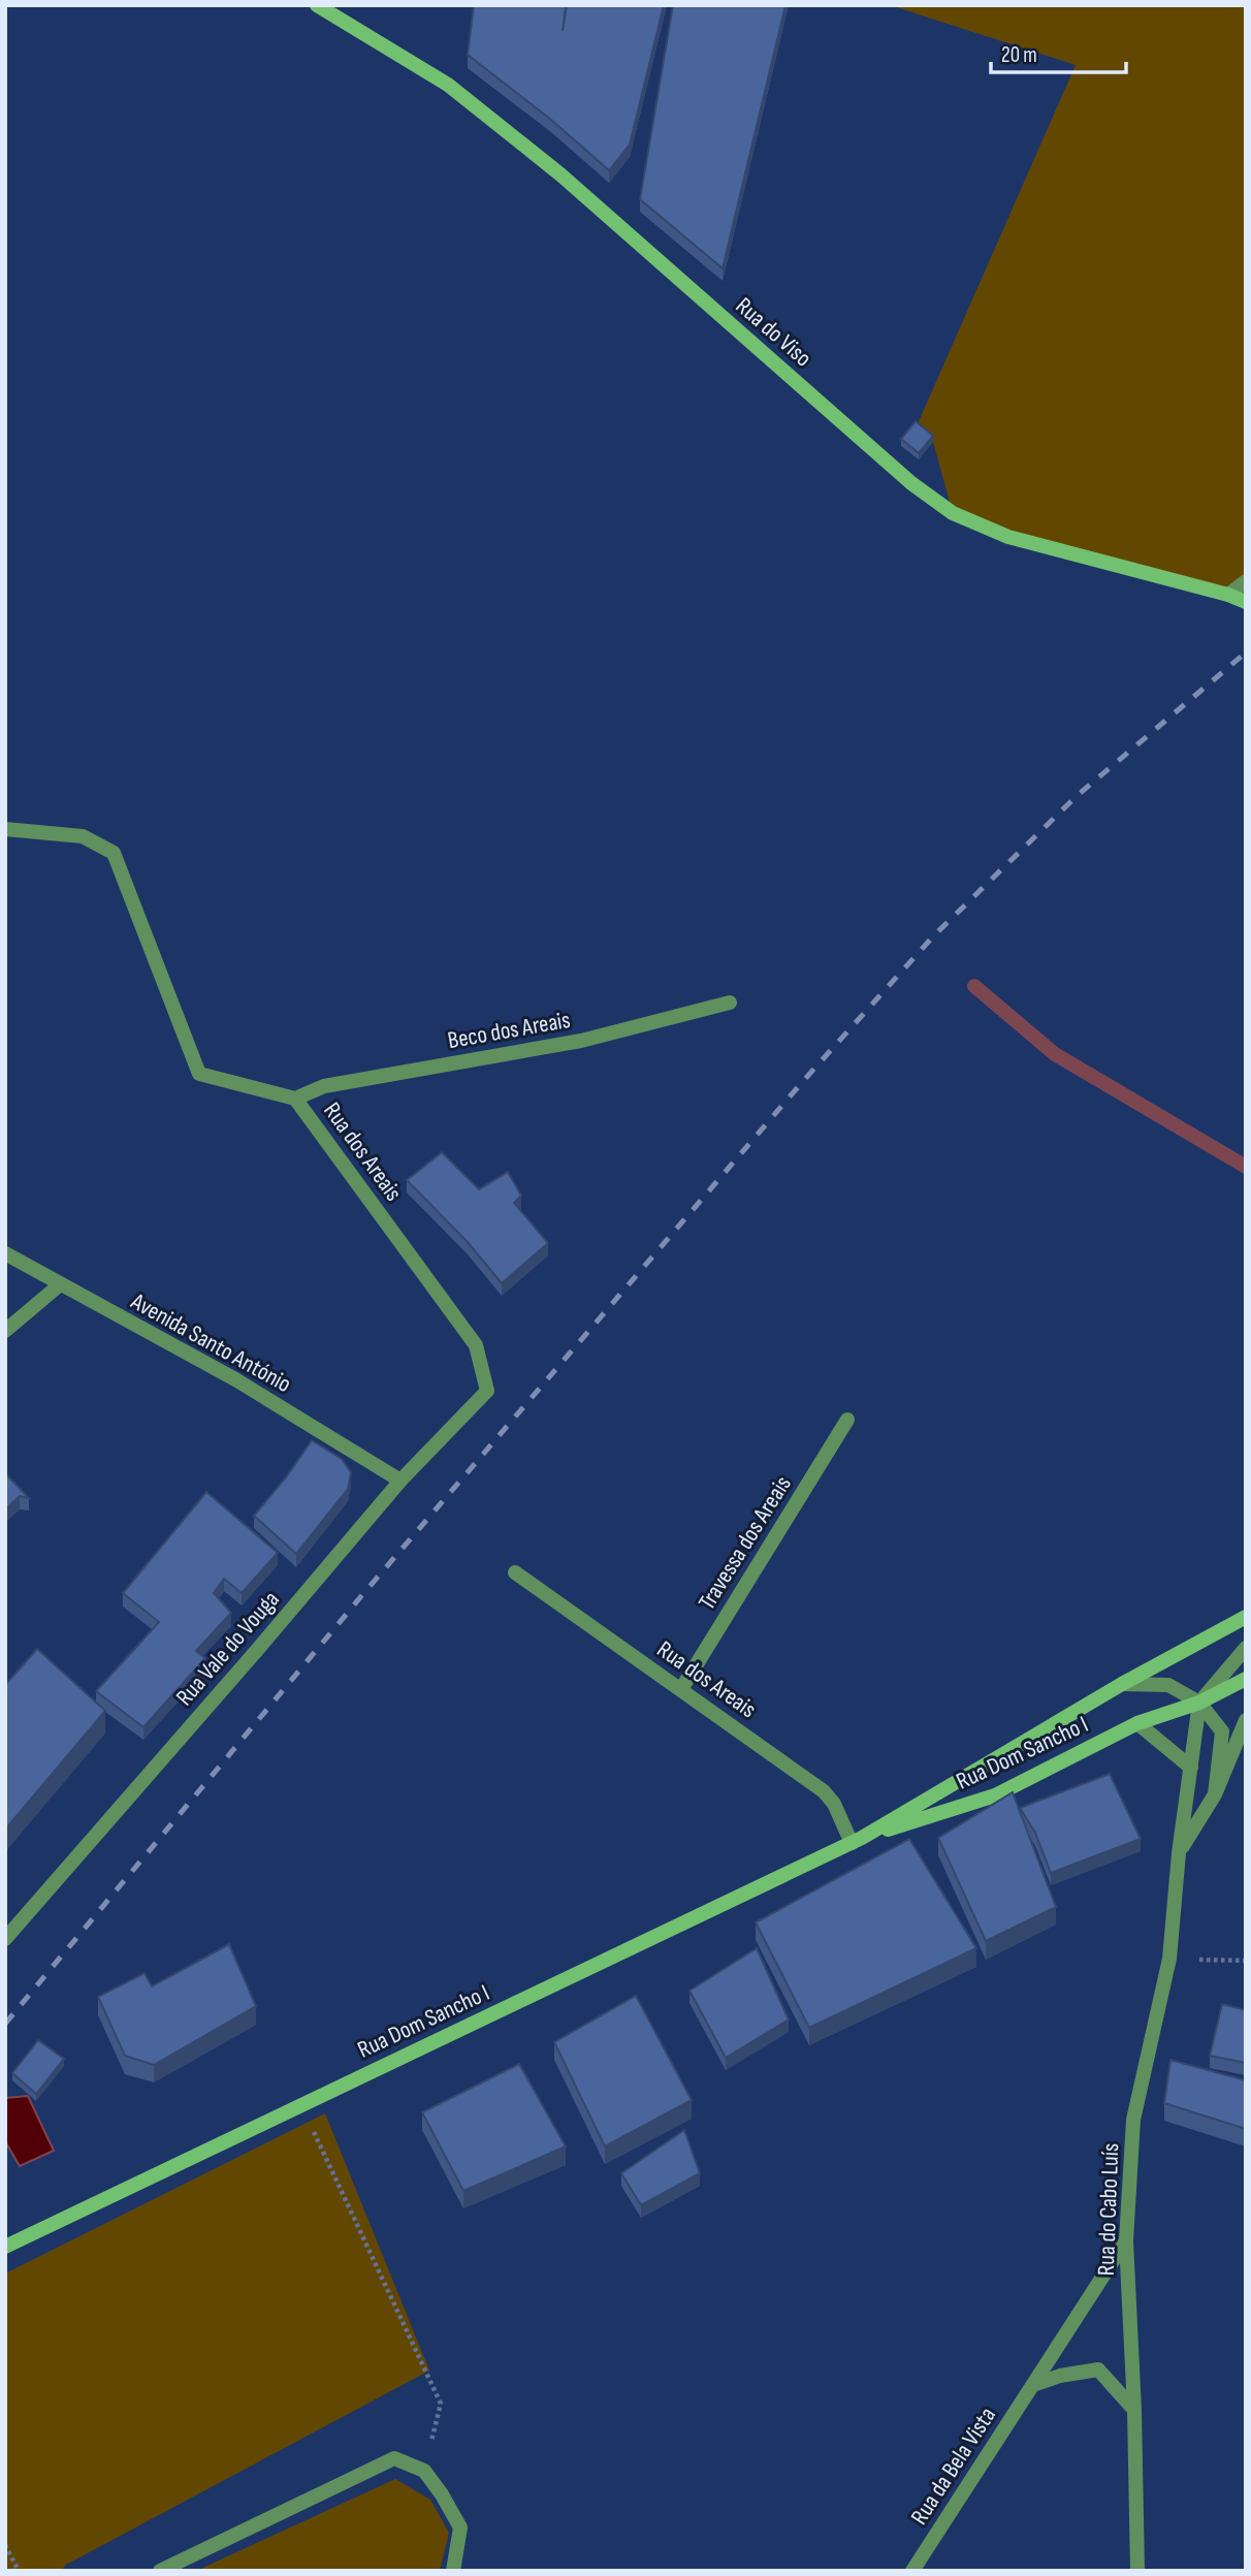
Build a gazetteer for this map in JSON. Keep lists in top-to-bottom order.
{
  "streets": {
    "main road": ["Rua do Viso", "Rua Dom Sancho I"],
    "street": [
      "Beco dos Areais",
      "Rua dos Areais",
      "Avenida Santo António",
      "Travessa dos Areais",
      "Rua Vale do Vouga",
      "Rua do Cabo Luís",
      "Rua da Bela Vista"
    ]
  },
  "crossings": [
    ["Beco dos Areais", "Rua dos Areais"],
    ["Rua dos Areais", "Travessa dos Areais"],
    ["Rua dos Areais", "Rua Vale do Vouga"],
    ["Rua dos Areais", "Rua Dom Sancho I"],
    ["Avenida Santo António", "Rua Vale do Vouga"],
    ["Rua Dom Sancho I", "Rua do Cabo Luís"],
    ["Rua do Cabo Luís", "Rua da Bela Vista"]
  ],
  "scale_bar": "20 m"
}
